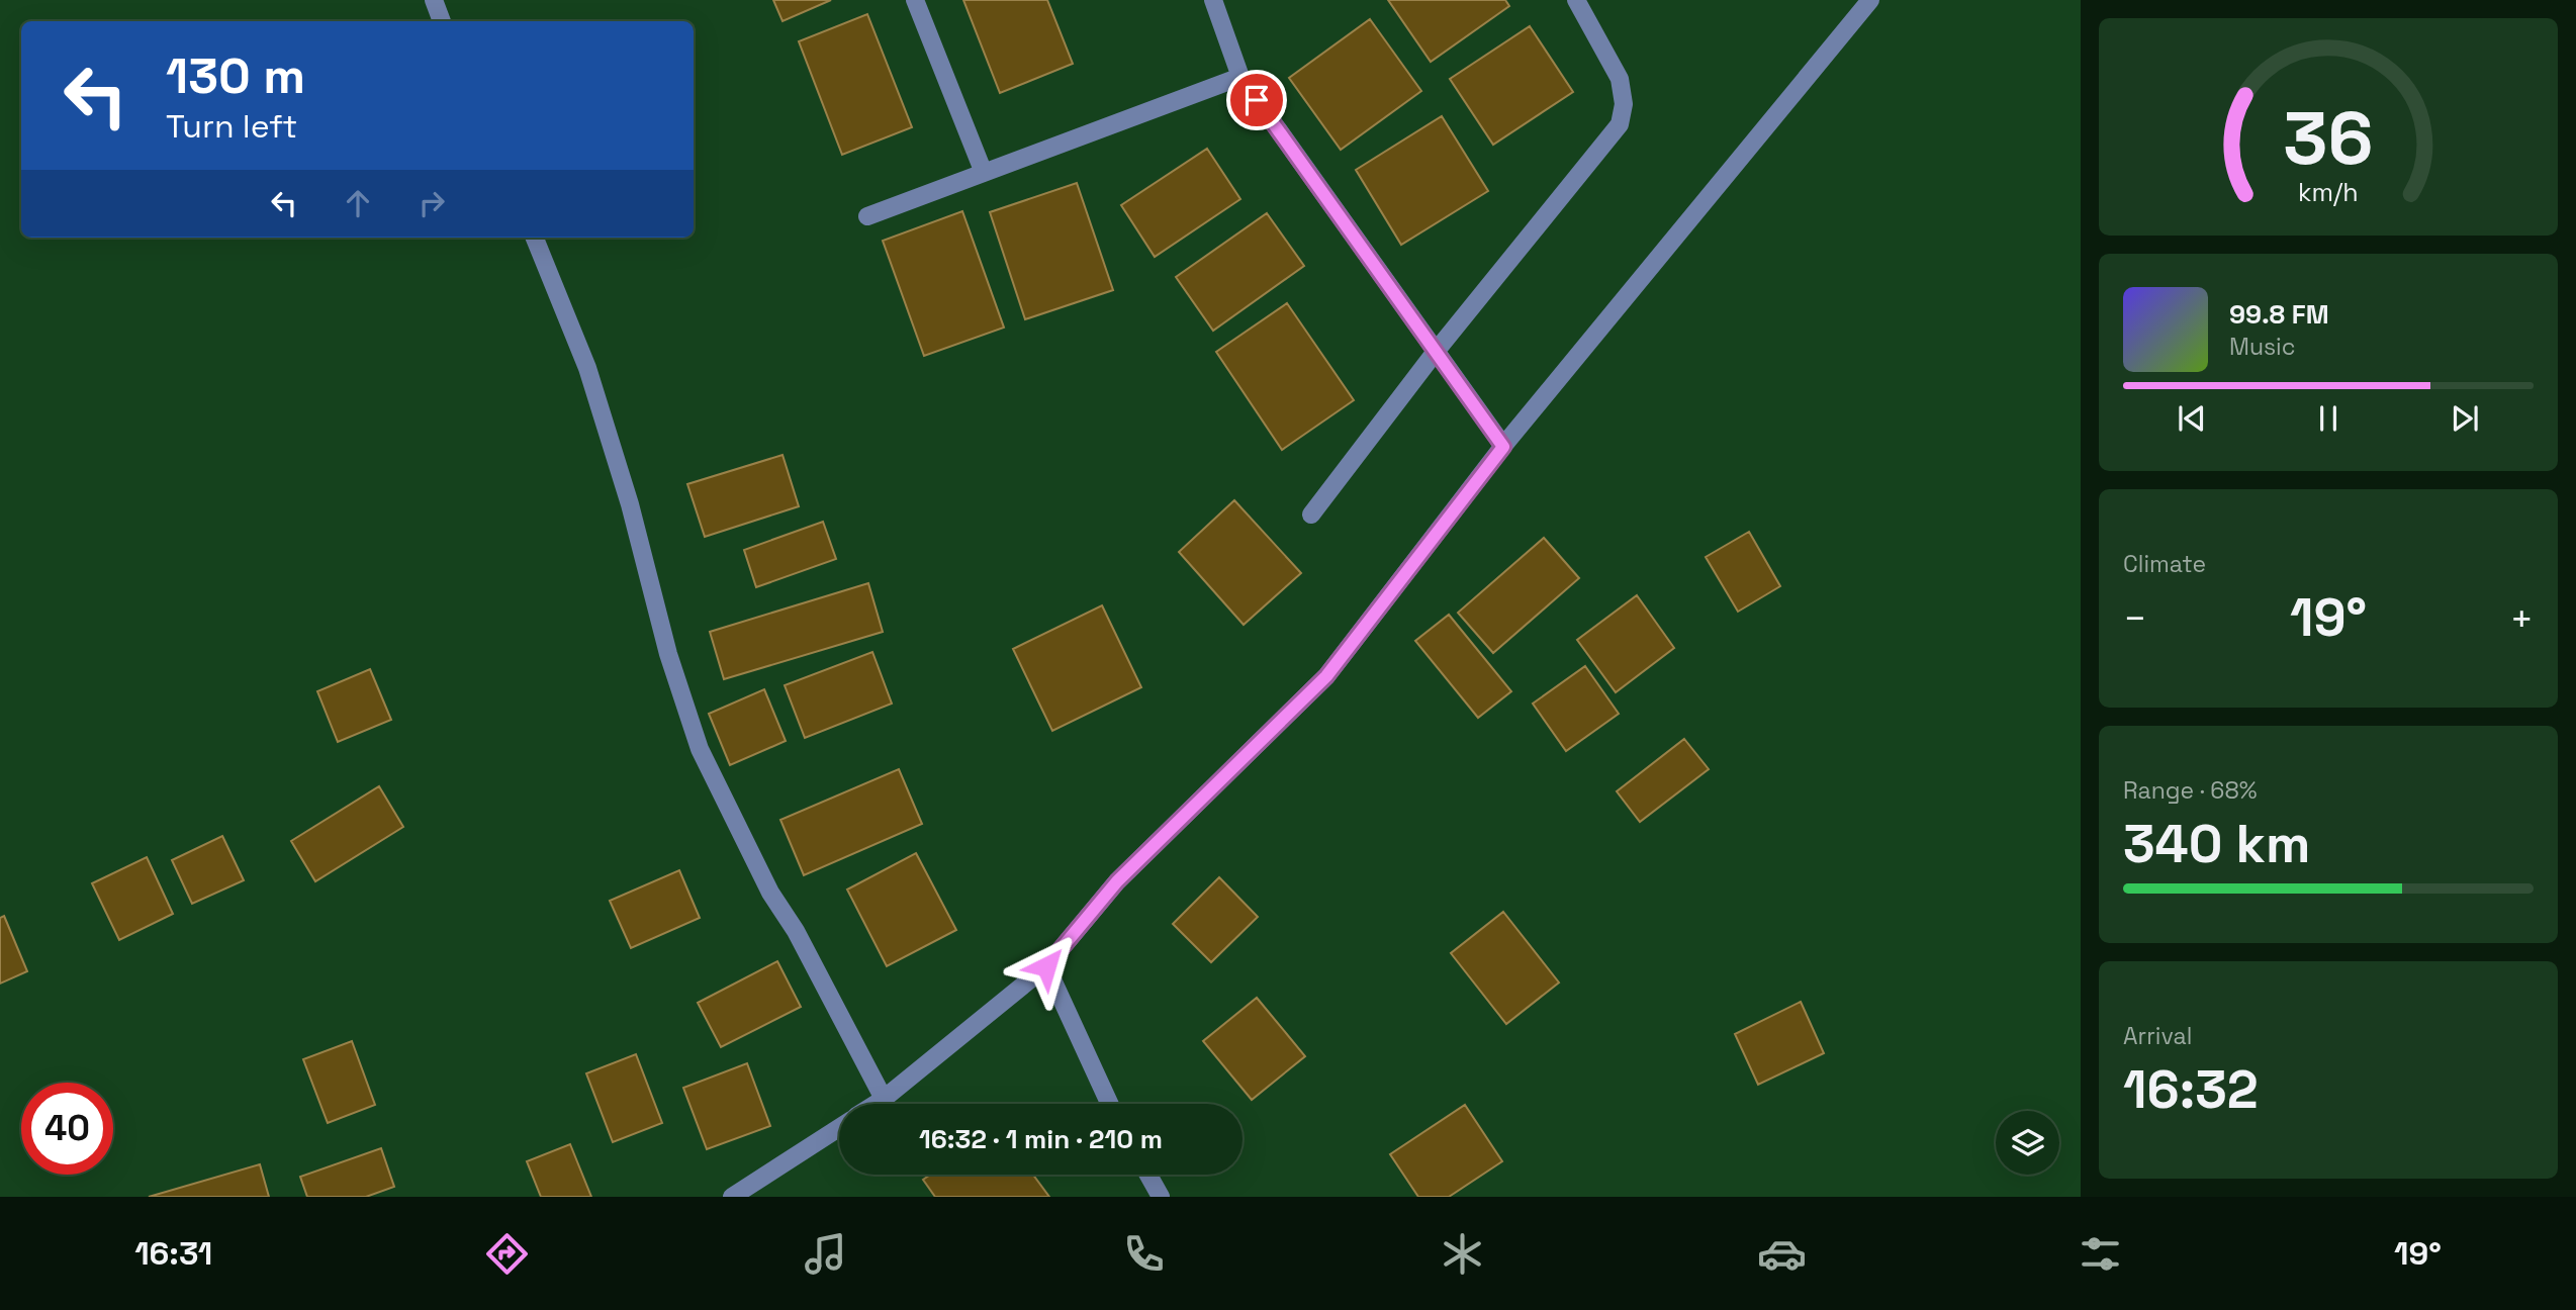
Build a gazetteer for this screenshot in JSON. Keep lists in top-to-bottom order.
{
  "page": {
    "turn": ["130 m", "Turn left"],
    "song": ["99.8 FM", "Music"],
    "tile": [
      "Climate",
      ["Range · 68%", "340 km"],
      ["Arrival", "16:32"]
    ],
    "heat": ["−", "19°", "+"],
    "limit": "40",
    "trip": "16:32 · 1 min · 210 m",
    "tabs": ["16:31", "19°"],
    "gauge": ["36", "km/h"]
  }
}
